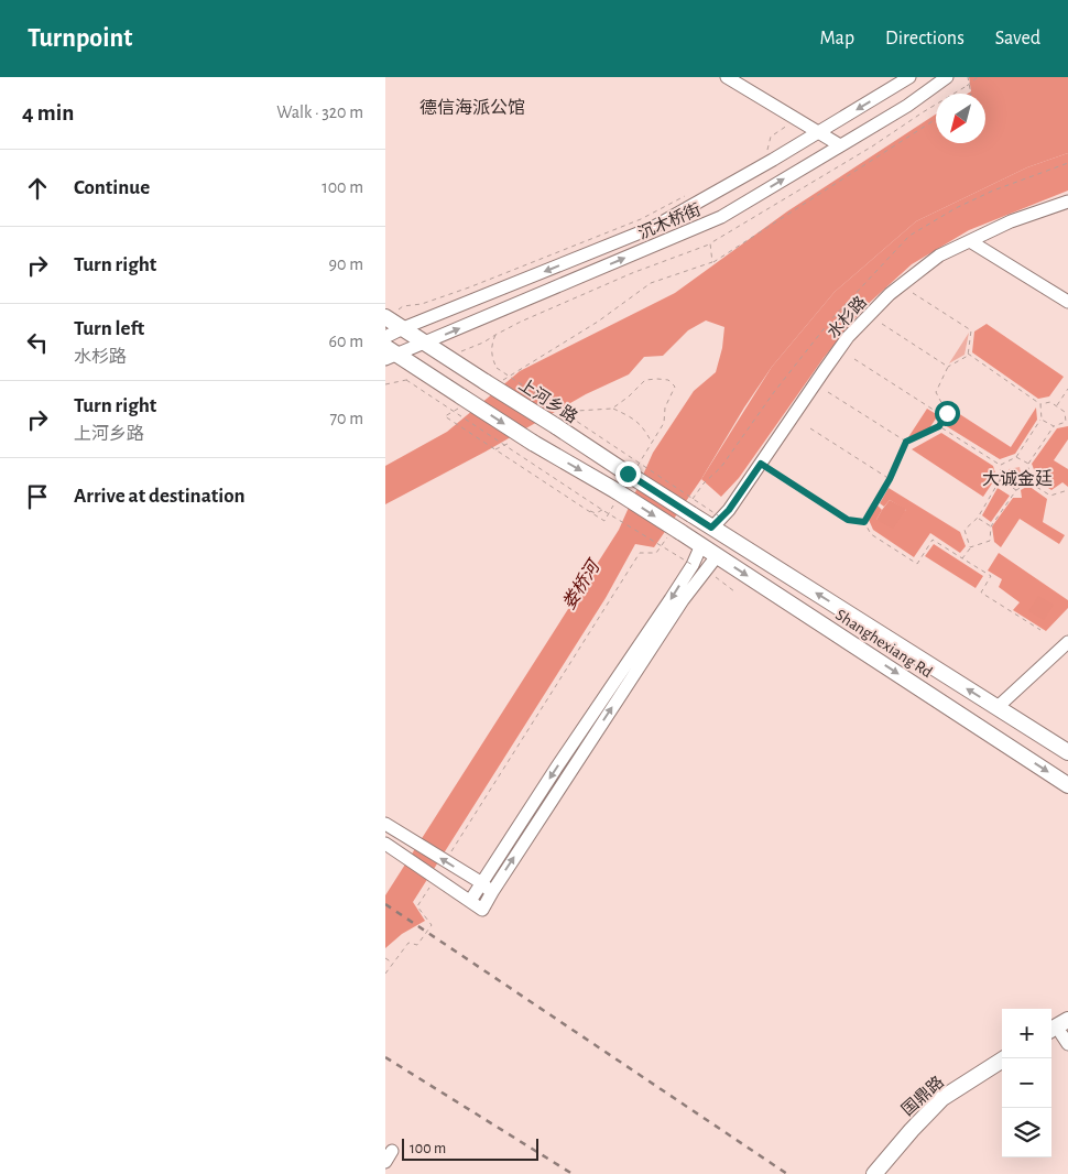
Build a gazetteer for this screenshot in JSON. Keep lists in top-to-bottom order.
{
  "streets": {
    "main road": ["上河乡路", "Shanghexiang Rd", "国鼎路"],
    "street": ["沉木桥街", "水杉路"]
  },
  "crossings": [
    ["沉木桥街", "上河乡路"],
    ["水杉路", "Shanghexiang Rd"],
    ["上河乡路", "Shanghexiang Rd"]
  ],
  "districts": ["德信海派公馆", "大诚金廷"],
  "water": ["娄桥河"],
  "scale_bar": "100 m",
  "north": "bottom left",
  "page": {
    "header": "Turnpoint",
    "nav": ["Map", "Directions", "Saved"],
    "heading": ["4 min", "Walk · 320 m"],
    "list": [
      ["Continue", "100 m"],
      ["Turn right", "90 m"],
      ["Turn left", "水杉路", "60 m"],
      ["Turn right", "上河乡路", "70 m"],
      "Arrive at destination"
    ],
    "map_buttons": ["+", "−"],
    "scale": "100 m"
  }
}
